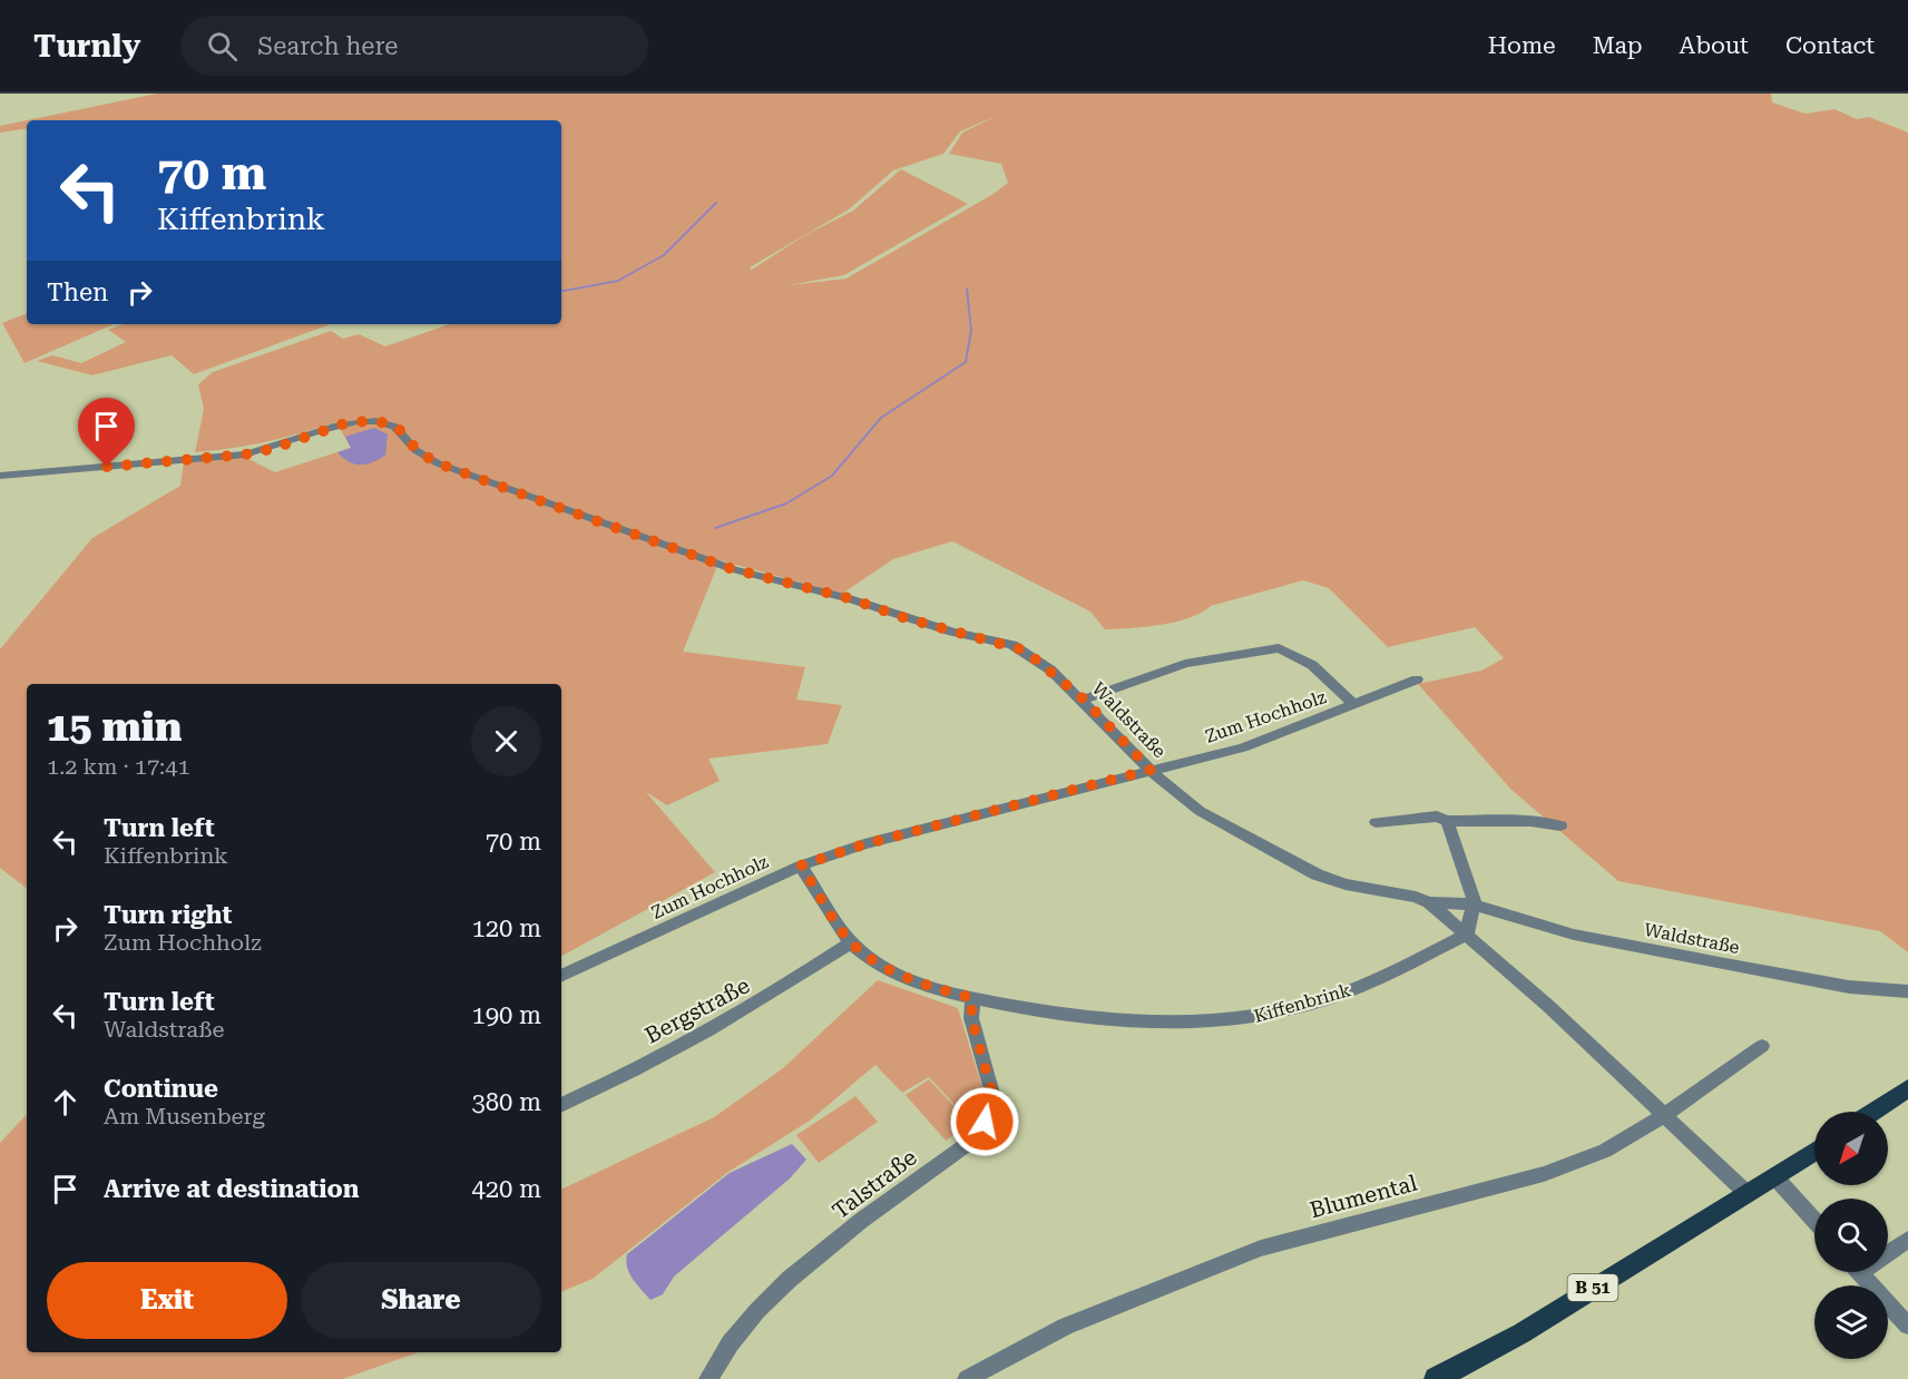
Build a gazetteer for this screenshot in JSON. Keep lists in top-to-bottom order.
{
  "streets": {
    "main road": ["B 51"],
    "street": [
      "Zum Hochholz",
      "Waldstraße",
      "Kiffenbrink",
      "Bergstraße",
      "Talstraße",
      "Blumental"
    ]
  },
  "crossings": [
    ["Zum Hochholz", "Waldstraße"],
    ["Zum Hochholz", "Kiffenbrink"],
    ["Waldstraße", "Kiffenbrink"],
    ["Kiffenbrink", "Bergstraße"],
    ["Kiffenbrink", "Talstraße"]
  ],
  "north": "bottom left",
  "page": {
    "header": "Turnly",
    "search": "Search here",
    "nav": [
      "Home",
      "Map",
      "About",
      "Contact"
    ],
    "turn": ["70 m", "Kiffenbrink"],
    "then": "Then",
    "heading": ["15 min", "1.2 km · 17:41"],
    "list": [
      {
        "name": "Turn left",
        "note": "Kiffenbrink",
        "value": "70 m"
      },
      {
        "name": "Turn right",
        "note": "Zum Hochholz",
        "value": "120 m"
      },
      {
        "name": "Turn left",
        "note": "Waldstraße",
        "value": "190 m"
      },
      {
        "name": "Continue",
        "note": "Am Musenberg",
        "value": "380 m"
      },
      {
        "name": "Arrive at destination",
        "value": "420 m"
      }
    ],
    "buttons": ["Exit", "Share"]
  }
}
